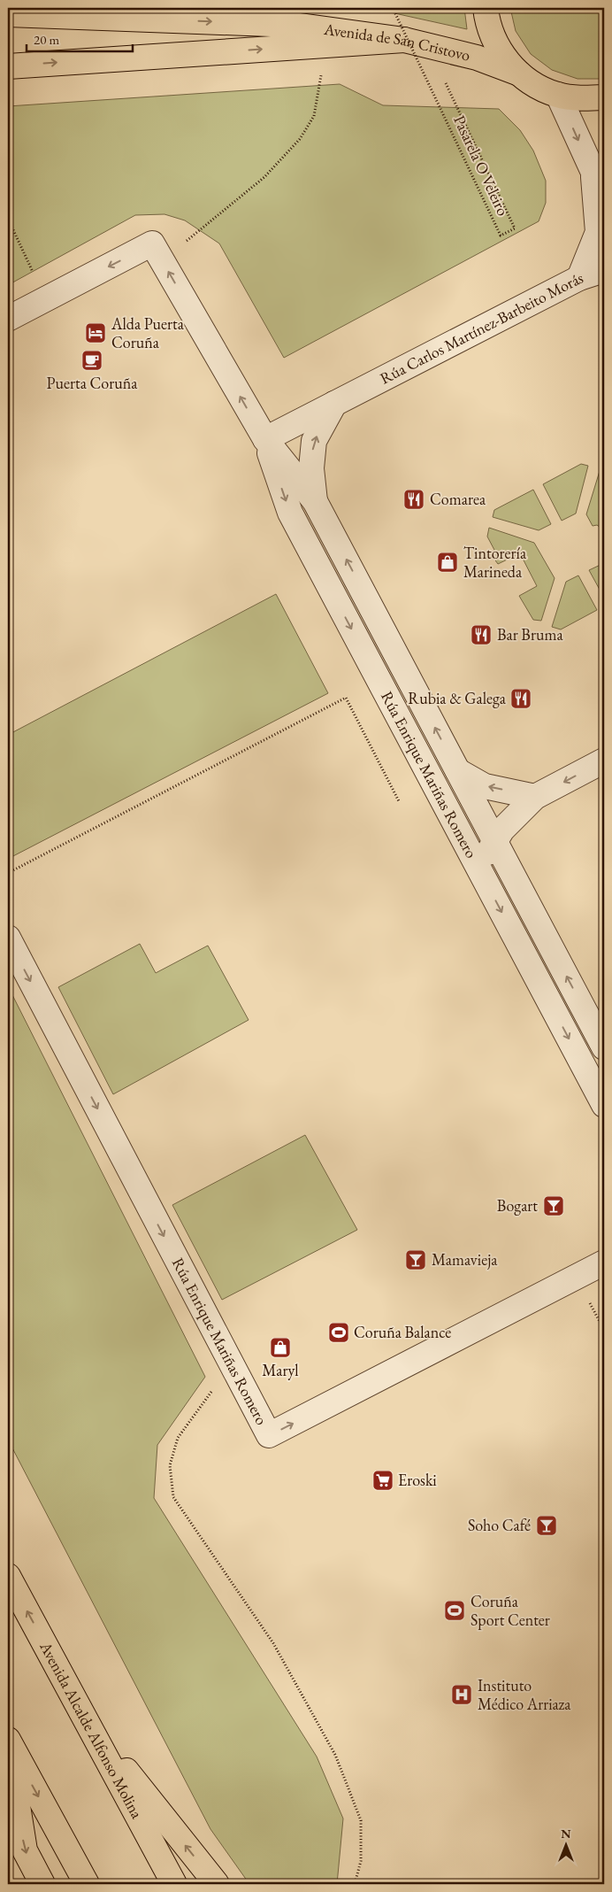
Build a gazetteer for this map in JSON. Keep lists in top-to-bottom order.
{
  "streets": {
    "main road": ["Avenida de San Cristovo", "Avenida Alcalde Alfonso Molina"],
    "street": ["Rúa Carlos Martínez-Barbeito Morás", "Rúa Enrique Mariñas Romero"],
    "path": ["Pasarela O Veleiro"]
  },
  "crossings": [
    ["Rúa Carlos Martínez-Barbeito Morás", "Rúa Enrique Mariñas Romero"]
  ],
  "one_way": ["Avenida Alcalde Alfonso Molina"],
  "places": {
    "hotel": ["Alda Puerta Coruña"],
    "cafe": ["Puerta Coruña"],
    "restaurant": ["Comarea", "Bar Bruma", "Rubia & Galega"],
    "shop": ["Tintorería Marineda", "Maryl"],
    "bar": ["Bogart", "Mamavieja", "Soho Café"],
    "sports": ["Coruña Balance", "Coruña Sport Center"],
    "supermarket": ["Eroski"],
    "hospital": ["Instituto Médico Arriaza"]
  },
  "scale_bar": "20 m",
  "north": "top"
}
